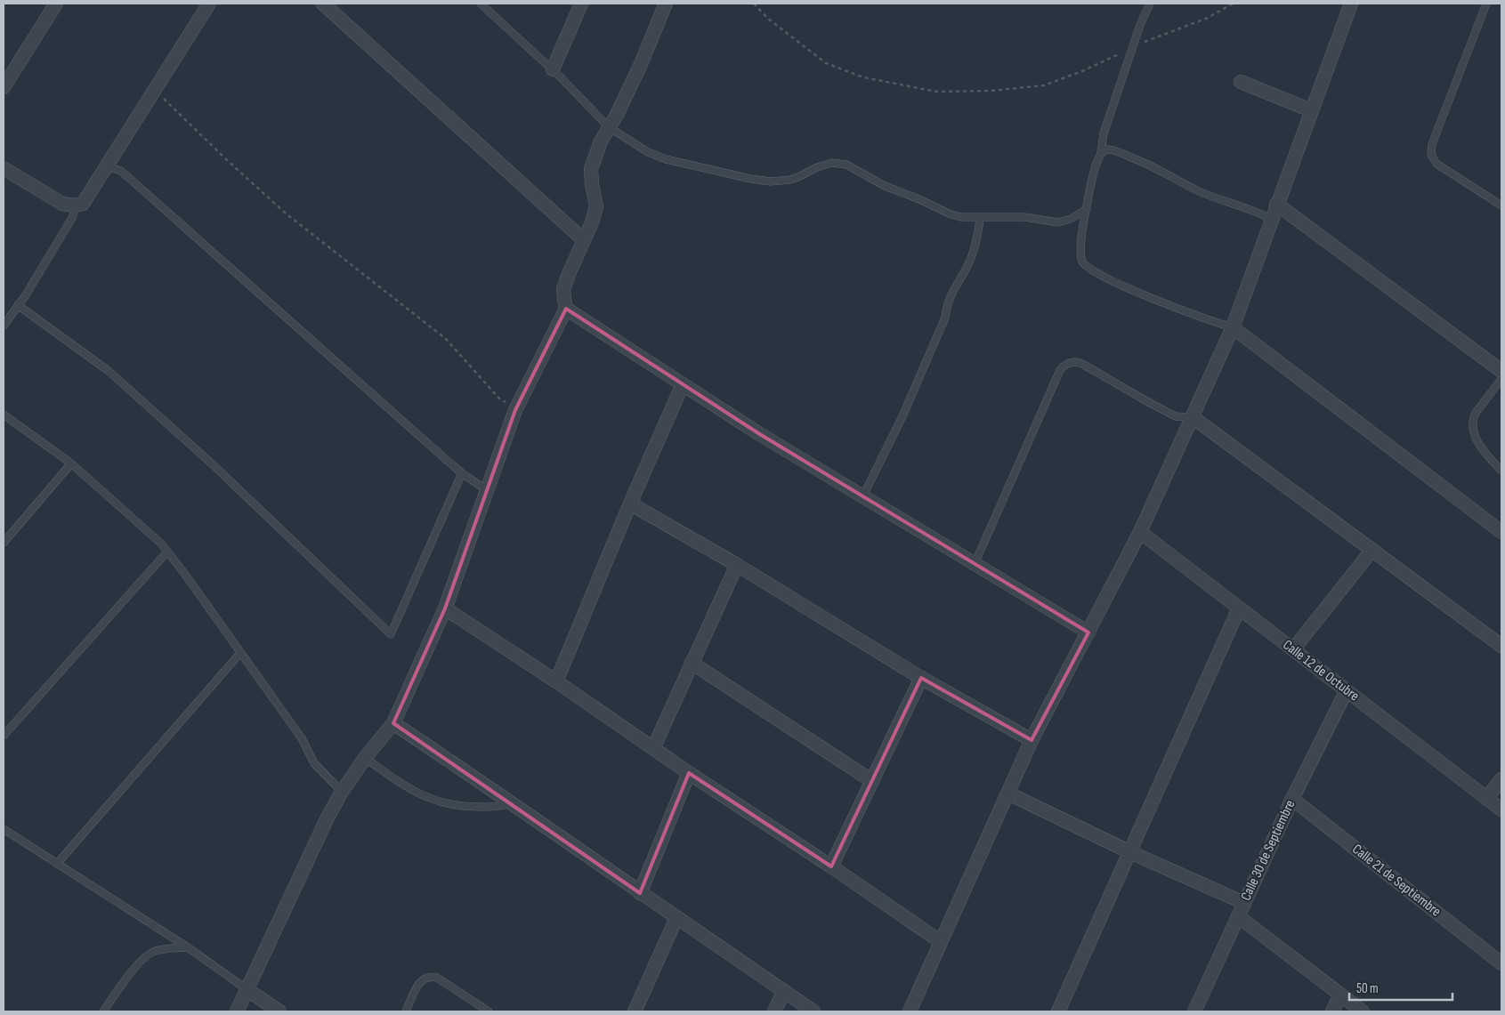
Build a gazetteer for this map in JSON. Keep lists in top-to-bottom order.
{
  "streets": {
    "street": ["Calle 12 de Octubre", "Calle 30 de Septiembre", "Calle 21 de Septiembre"]
  },
  "crossings": [
    ["Calle 12 de Octubre", "Calle 30 de Septiembre"],
    ["Calle 30 de Septiembre", "Calle 21 de Septiembre"]
  ],
  "scale_bar": "50 m"
}
